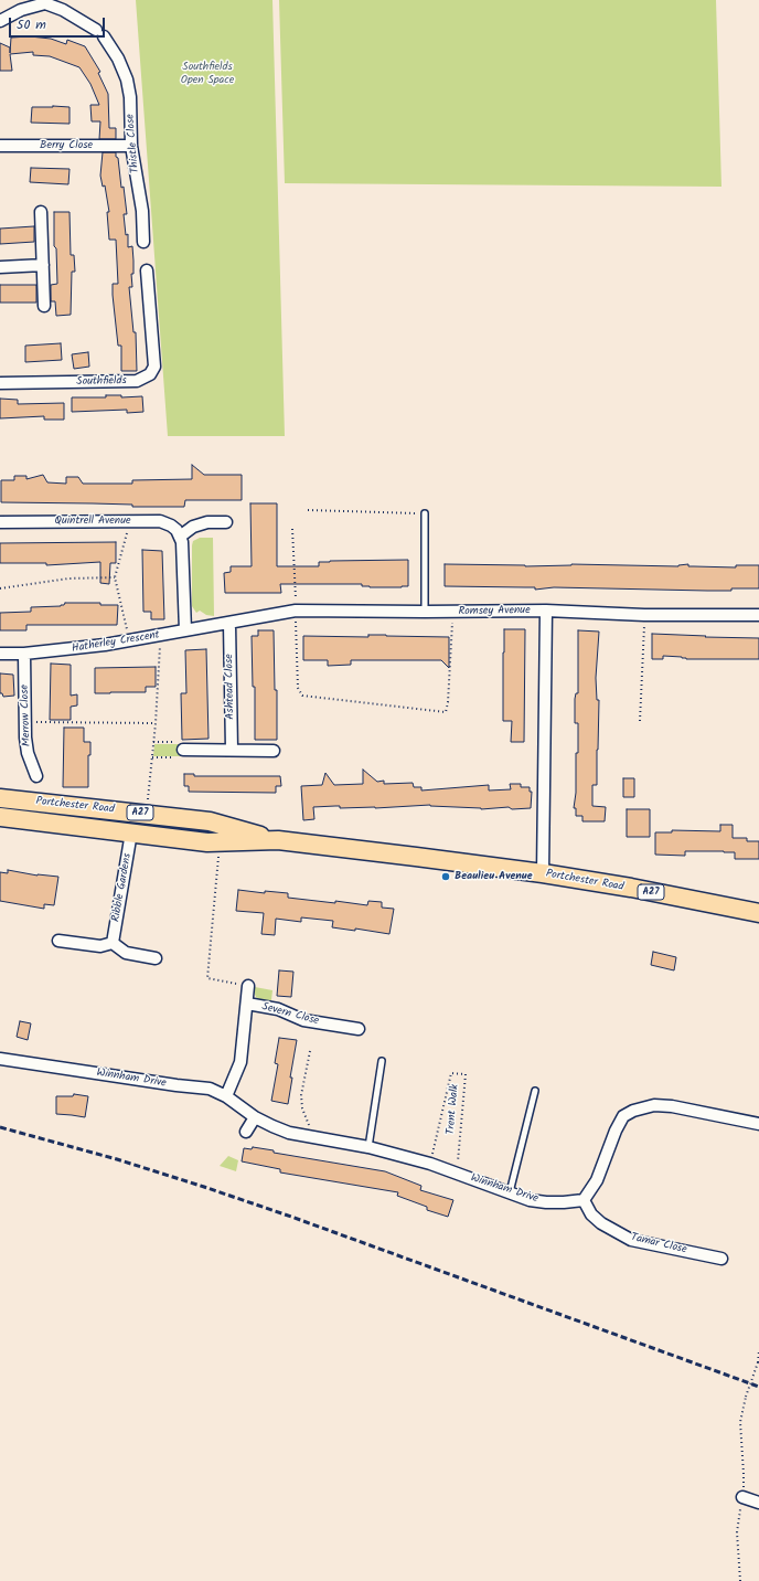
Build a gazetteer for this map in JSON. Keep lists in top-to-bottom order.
{
  "streets": {
    "main road": ["Portchester Road", "A27"],
    "street": [
      "Thistle Close",
      "Berry Close",
      "Southfields",
      "Quintrell Avenue",
      "Romsey Avenue",
      "Hatherley Crescent",
      "Ashtead Close",
      "Merrow Close",
      "Ribble Gardens",
      "Severn Close",
      "Winnham Drive",
      "Tamar Close"
    ],
    "path": ["Trent Walk"]
  },
  "crossings": [
    ["Thistle Close", "Berry Close"],
    ["Romsey Avenue", "Hatherley Crescent"],
    ["Romsey Avenue", "Ashtead Close"],
    ["Hatherley Crescent", "Ashtead Close"],
    ["Hatherley Crescent", "Merrow Close"],
    ["Portchester Road", "Ribble Gardens"],
    ["Severn Close", "Winnham Drive"],
    ["Winnham Drive", "Trent Walk"],
    ["Winnham Drive", "Tamar Close"]
  ],
  "parks": ["Southfields Open Space"],
  "places": ["Beaulieu Avenue"],
  "scale_bar": "50 m"
}
